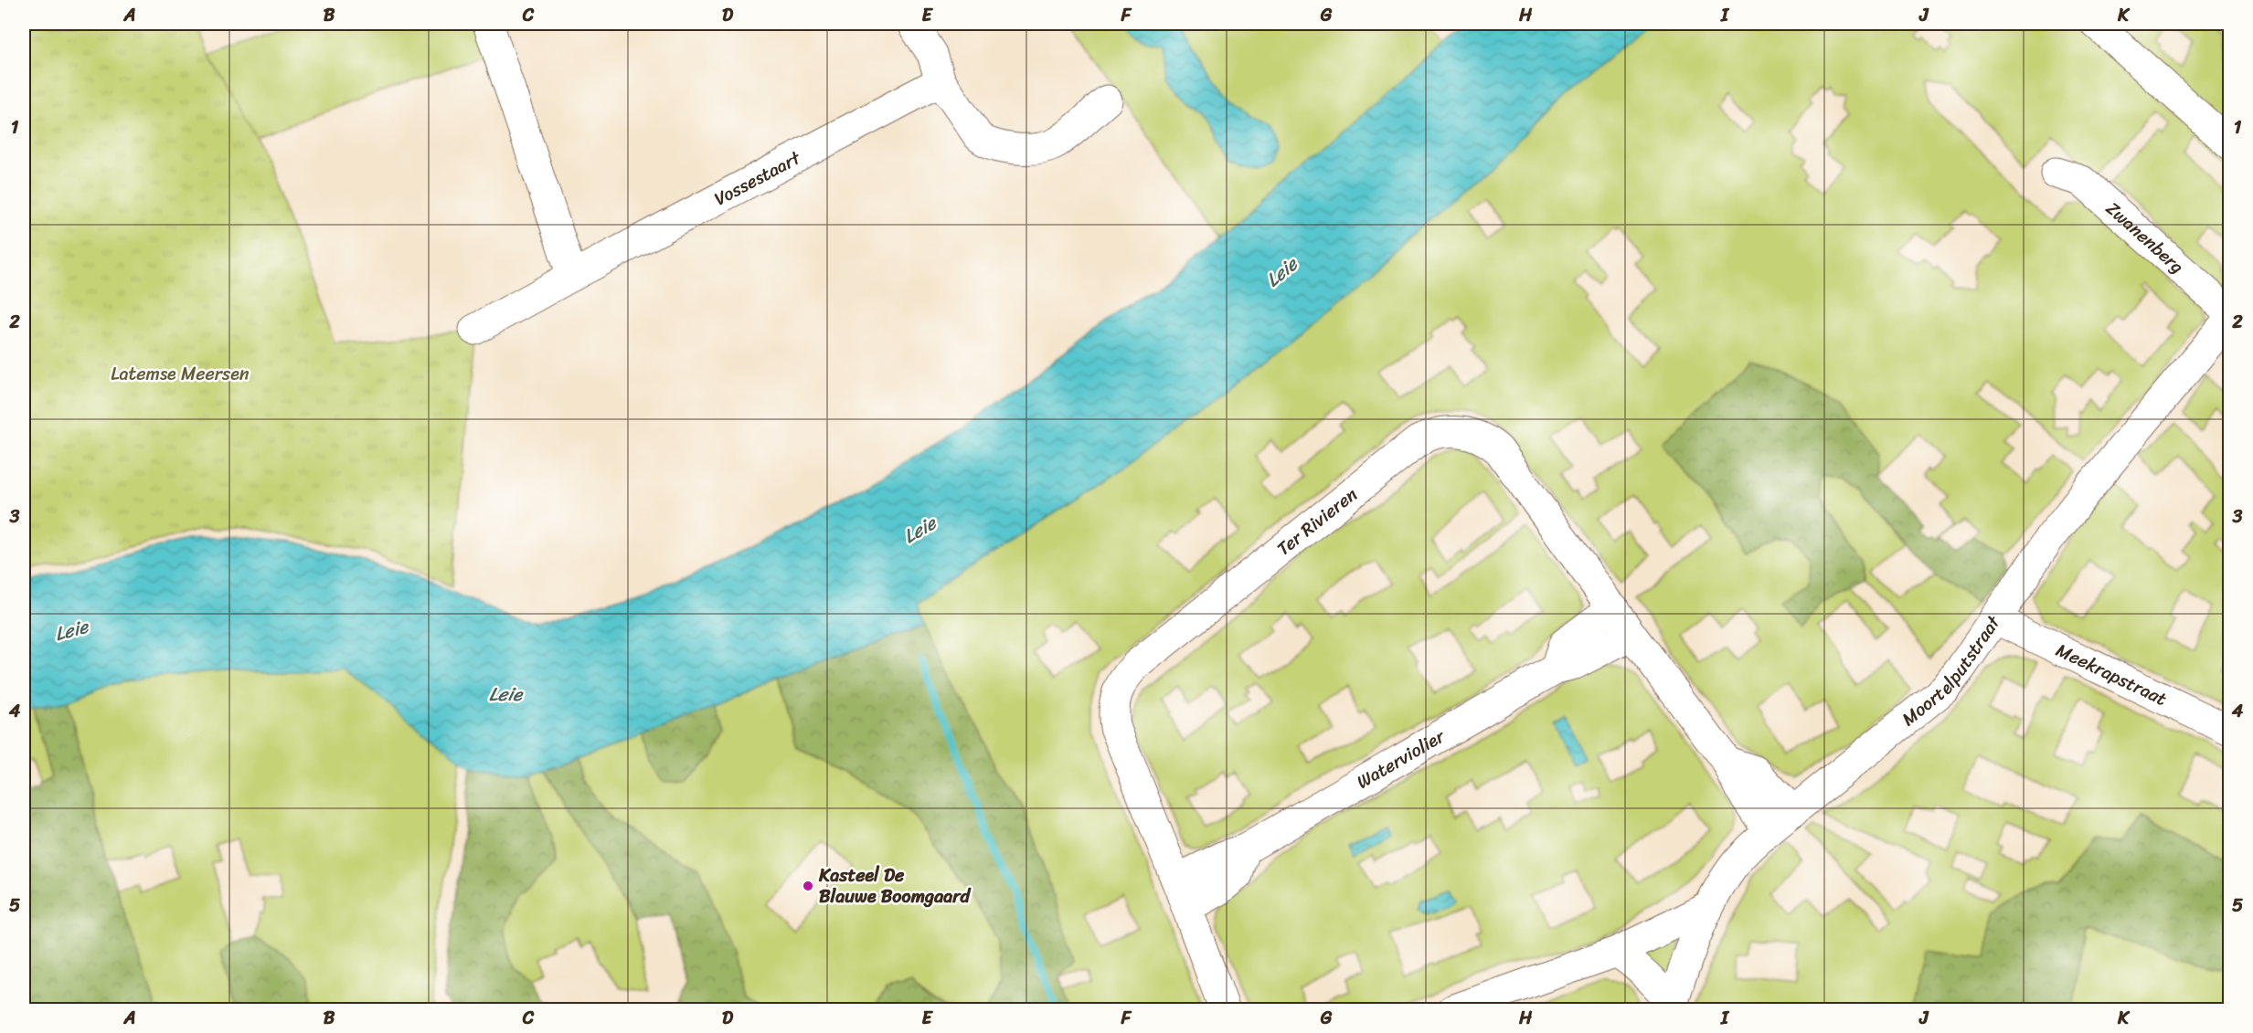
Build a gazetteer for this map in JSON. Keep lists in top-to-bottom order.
{
  "streets": {
    "street": [
      "Vossestaart",
      "Zwanenberg",
      "Ter Rivieren",
      "Moortelputstraat",
      "Meekrapstraat",
      "Waterviolier"
    ]
  },
  "crossings": [
    ["Ter Rivieren", "Moortelputstraat"],
    ["Ter Rivieren", "Waterviolier"],
    ["Moortelputstraat", "Meekrapstraat"]
  ],
  "water": ["Leie"],
  "parks": ["Latemse Meersen"],
  "places": ["Kasteel De Blauwe Boomgaard"],
  "grid": {
    "columns": [
      "A",
      "B",
      "C",
      "D",
      "E",
      "F",
      "G",
      "H",
      "I",
      "J",
      "K"
    ],
    "rows": [
      "1",
      "2",
      "3",
      "4",
      "5"
    ]
  }
}
